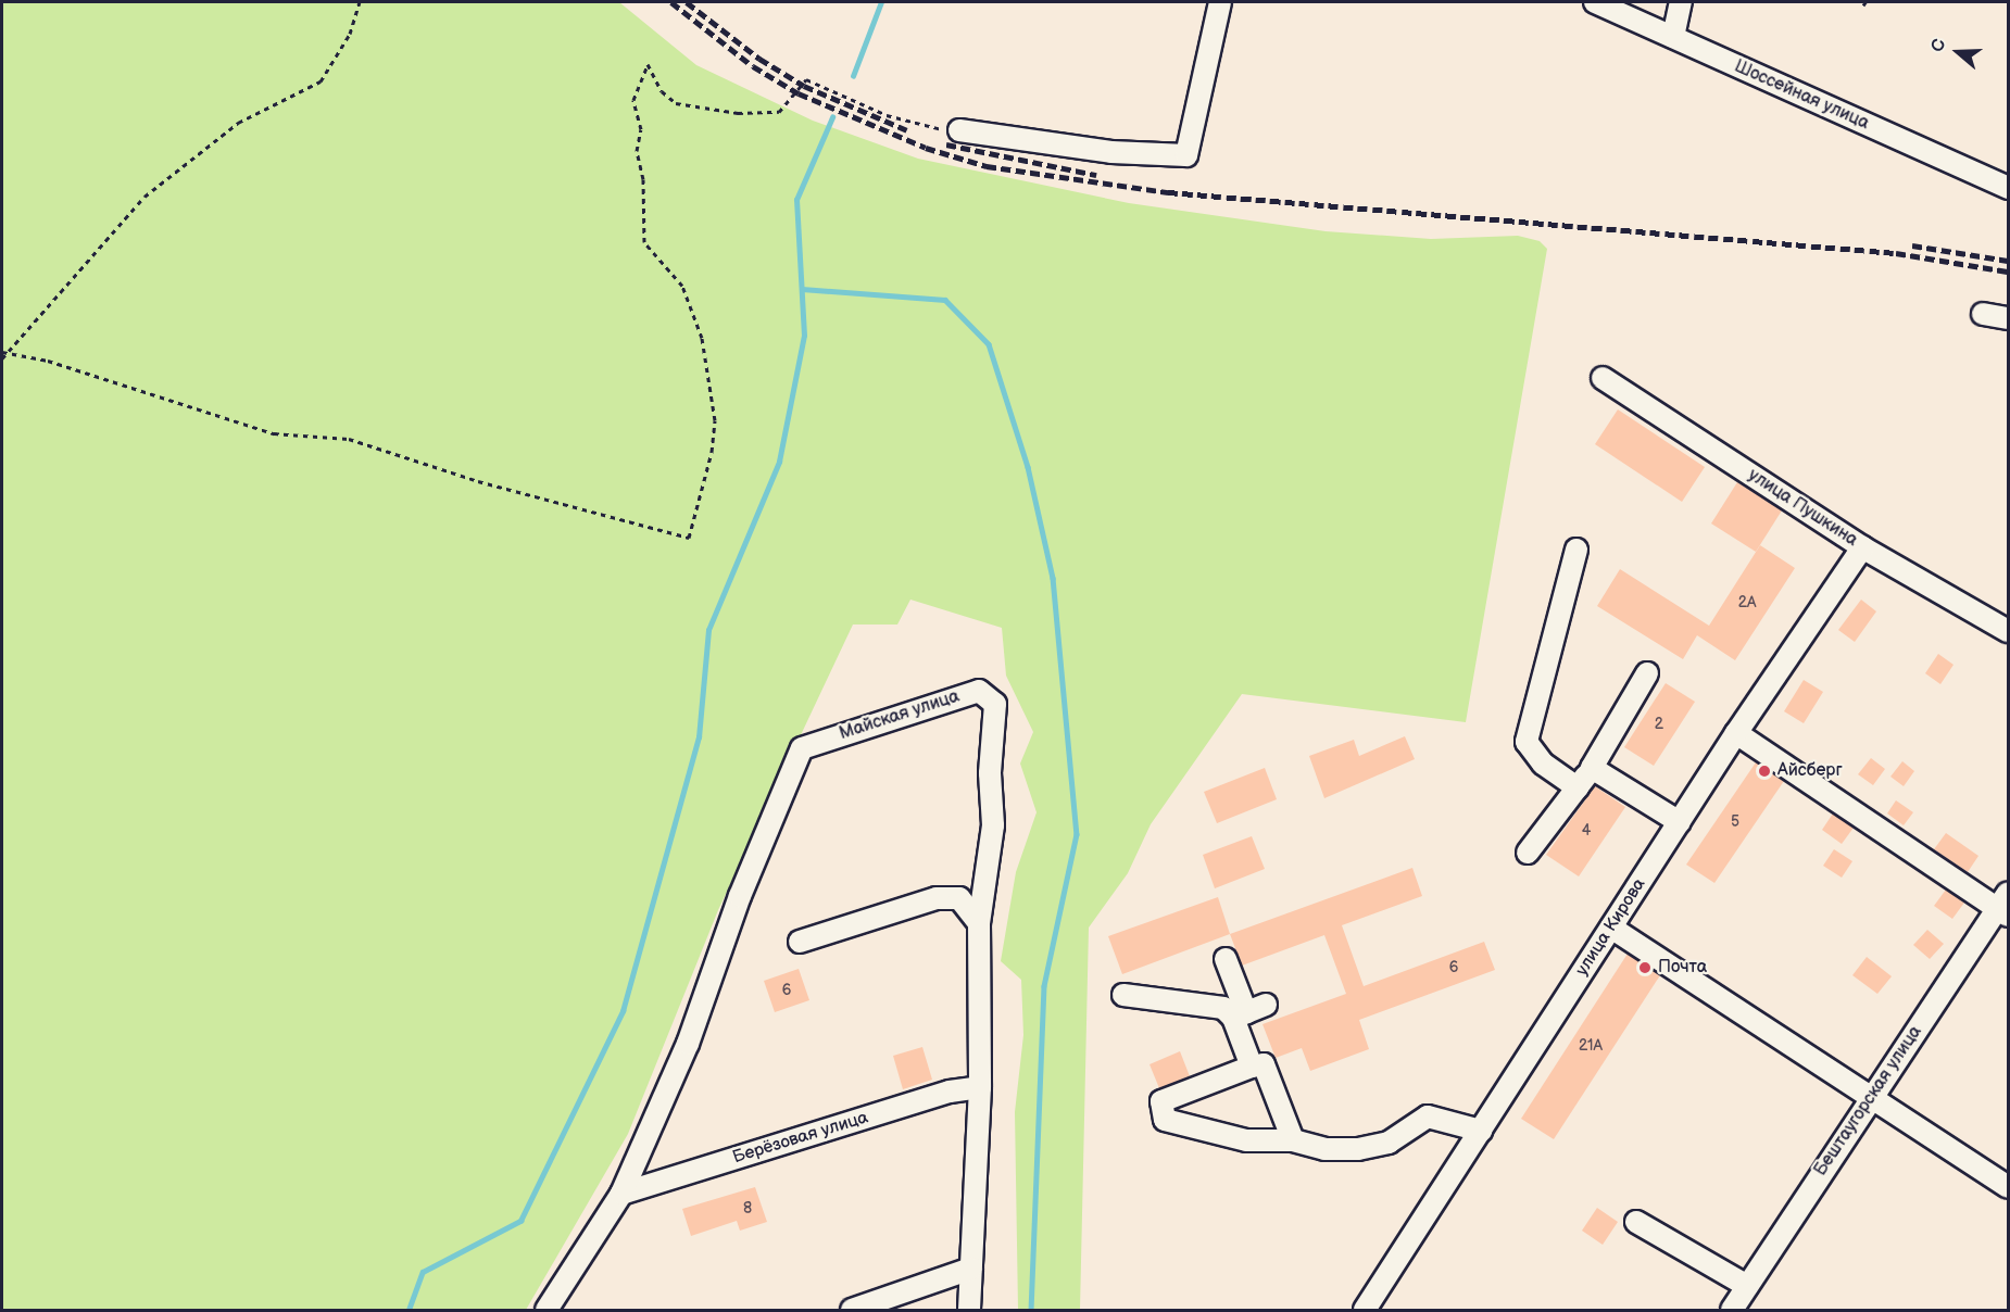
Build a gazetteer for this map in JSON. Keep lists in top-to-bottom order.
{
  "streets": {
    "street": [
      "Шоссейная улица",
      "улица Пушкина",
      "Майская улица",
      "улица Кирова",
      "Бештаугорская улица",
      "Берёзовая улица"
    ]
  },
  "crossings": [
    ["улица Пушкина", "улица Кирова"],
    ["Майская улица", "Берёзовая улица"]
  ],
  "places": ["Айсберг", "Почта"],
  "house_numbers": [
    "2А",
    "2",
    "5",
    "4",
    "6",
    "6",
    "21А",
    "8"
  ],
  "north": "left"
}
